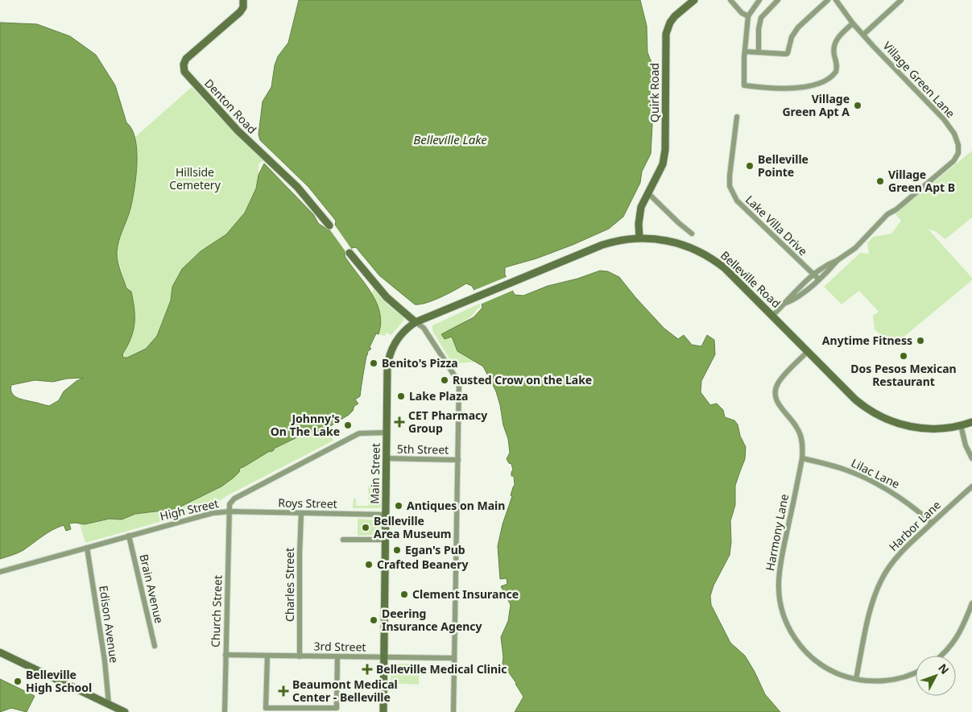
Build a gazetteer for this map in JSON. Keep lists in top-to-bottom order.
{
  "streets": {
    "main road": [
      "Quirk Road",
      "Denton Road",
      "Belleville Road",
      "Main Street"
    ],
    "street": [
      "Village Green Lane",
      "Lake Villa Drive",
      "5th Street",
      "Lilac Lane",
      "Roys Street",
      "High Street",
      "Harbor Lane",
      "Harmony Lane",
      "Charles Street",
      "Brain Avenue",
      "Church Street",
      "Edison Avenue",
      "3rd Street"
    ]
  },
  "crossings": [
    ["Quirk Road", "Belleville Road"],
    ["Belleville Road", "Main Street"],
    ["Belleville Road", "Harmony Lane"],
    ["5th Street", "Main Street"],
    ["Main Street", "Roys Street"],
    ["Main Street", "High Street"],
    ["Main Street", "3rd Street"],
    ["Lilac Lane", "Harbor Lane"],
    ["Lilac Lane", "Harmony Lane"],
    ["Roys Street", "High Street"],
    ["Roys Street", "Charles Street"],
    ["Roys Street", "Church Street"],
    ["High Street", "Brain Avenue"],
    ["High Street", "Church Street"],
    ["High Street", "Edison Avenue"],
    ["Harbor Lane", "Harmony Lane"],
    ["Charles Street", "3rd Street"],
    ["Church Street", "3rd Street"]
  ],
  "water": ["Belleville Lake"],
  "parks": ["Hillside Cemetery"],
  "places": {
    "other": [
      "Village Green Apt A",
      "Belleville Pointe",
      "Village Green Apt B",
      "Anytime Fitness",
      "Dos Pesos Mexican Restaurant",
      "Benito's Pizza",
      "Rusted Crow on the Lake",
      "Lake Plaza",
      "Johnny's On The Lake",
      "Antiques on Main",
      "Belleville Area Museum",
      "Egan's Pub",
      "Crafted Beanery",
      "Clement Insurance",
      "Deering Insurance Agency",
      "Belleville High School"
    ],
    "health": ["CET Pharmacy Group", "Belleville Medical Clinic", "Beaumont Medical Center - Belleville"]
  },
  "north": "top right"
}
